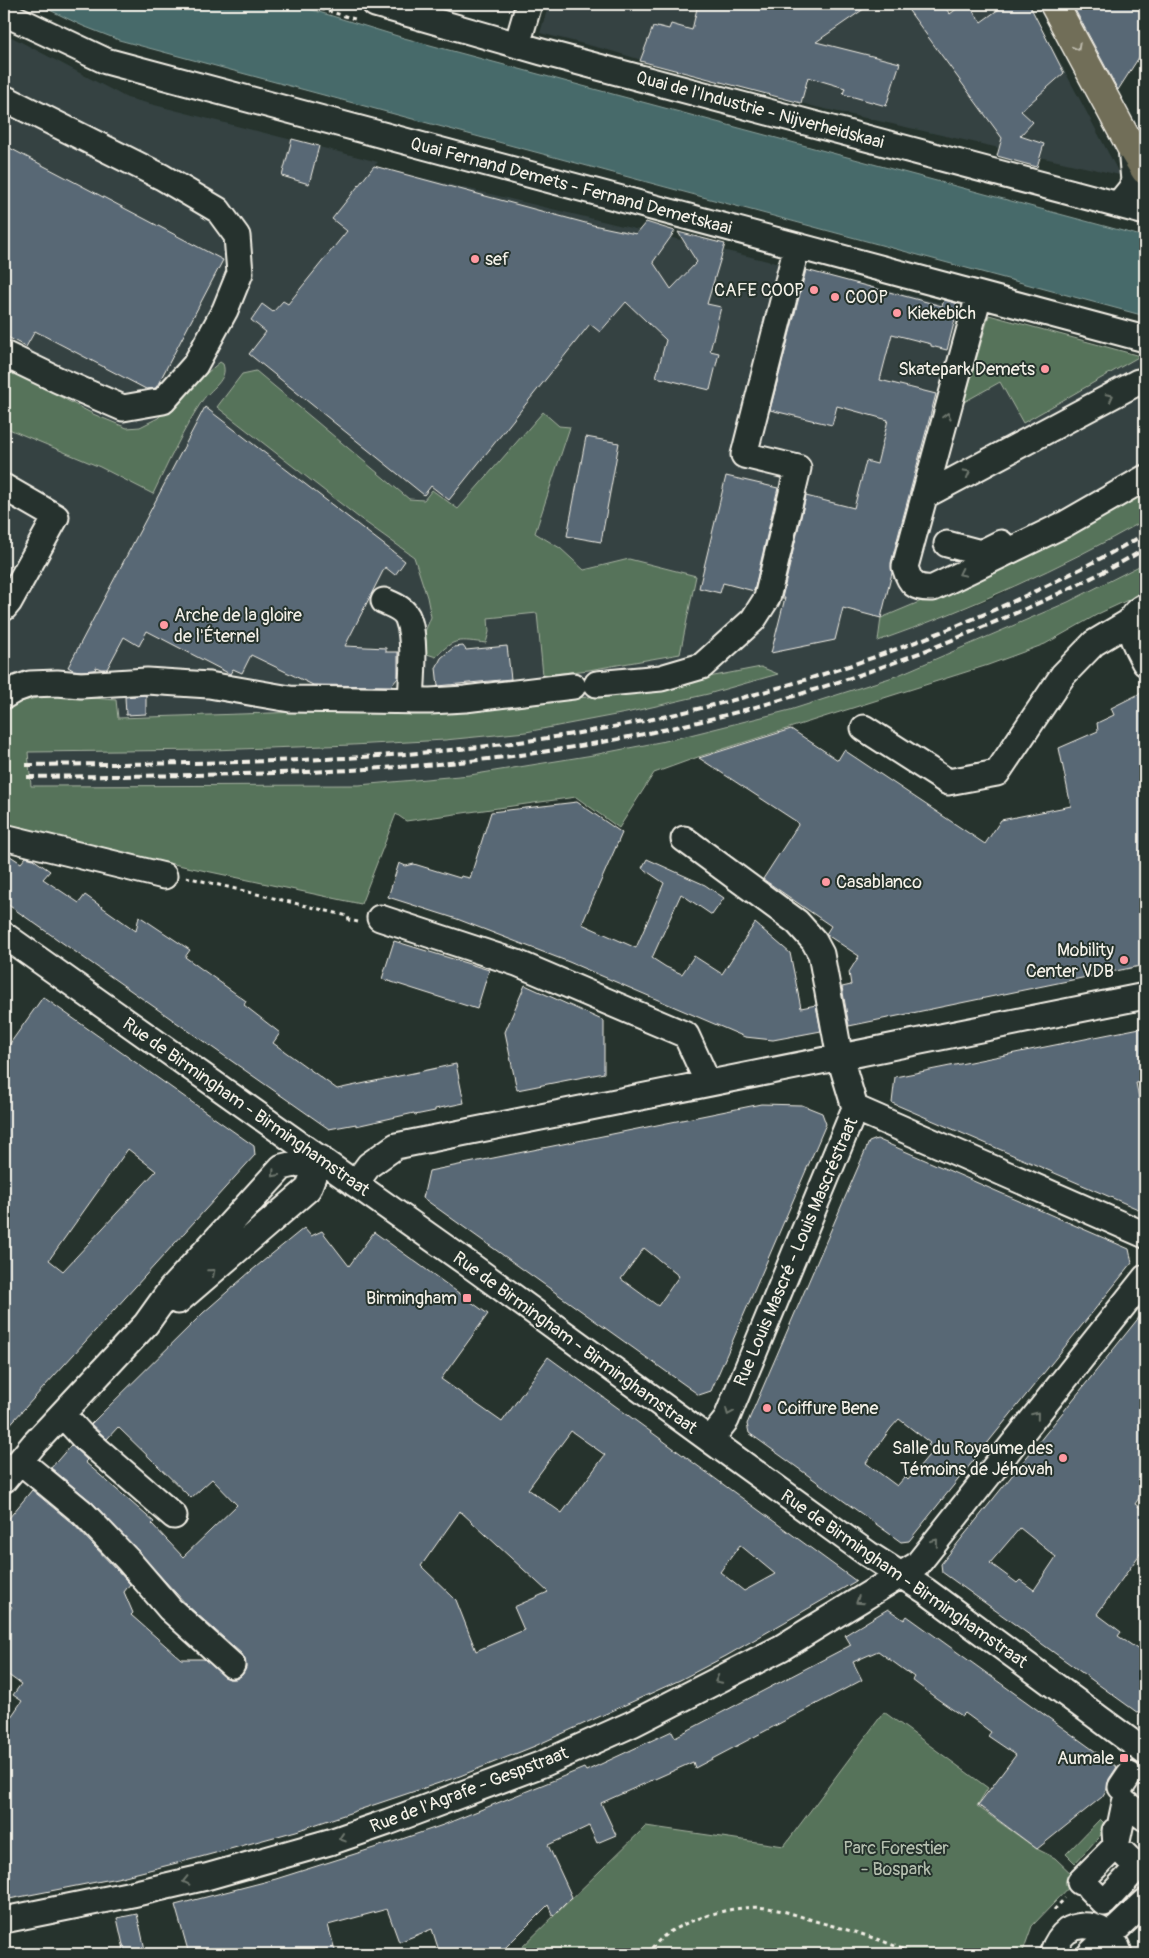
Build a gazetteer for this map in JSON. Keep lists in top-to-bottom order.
{
  "streets": {
    "street": [
      "Quai de l'Industrie - Nijverheidskaai",
      "Quai Fernand Demets - Fernand Demetskaai",
      "Rue de Birmingham - Birminghamstraat",
      "Rue Louis Mascré - Louis Mascréstraat",
      "Rue de l'Agrafe - Gespstraat"
    ]
  },
  "crossings": [
    ["Rue de Birmingham - Birminghamstraat", "Rue Louis Mascré - Louis Mascréstraat"],
    ["Rue de Birmingham - Birminghamstraat", "Rue de l'Agrafe - Gespstraat"]
  ],
  "one_way": ["Rue Louis Mascré - Louis Mascréstraat"],
  "parks": ["Parc Forestier - Bospark"],
  "places": {
    "other": [
      "sef",
      "CAFE COOP",
      "COOP",
      "Kiekebich",
      "Skatepark Demets",
      "Arche de la gloire de l'Éternel",
      "Casablanco",
      "Mobility Center VDB",
      "Coiffure Bene",
      "Salle du Royaume des Témoins de Jéhovah"
    ],
    "transit": ["Birmingham", "Aumale"]
  }
}
